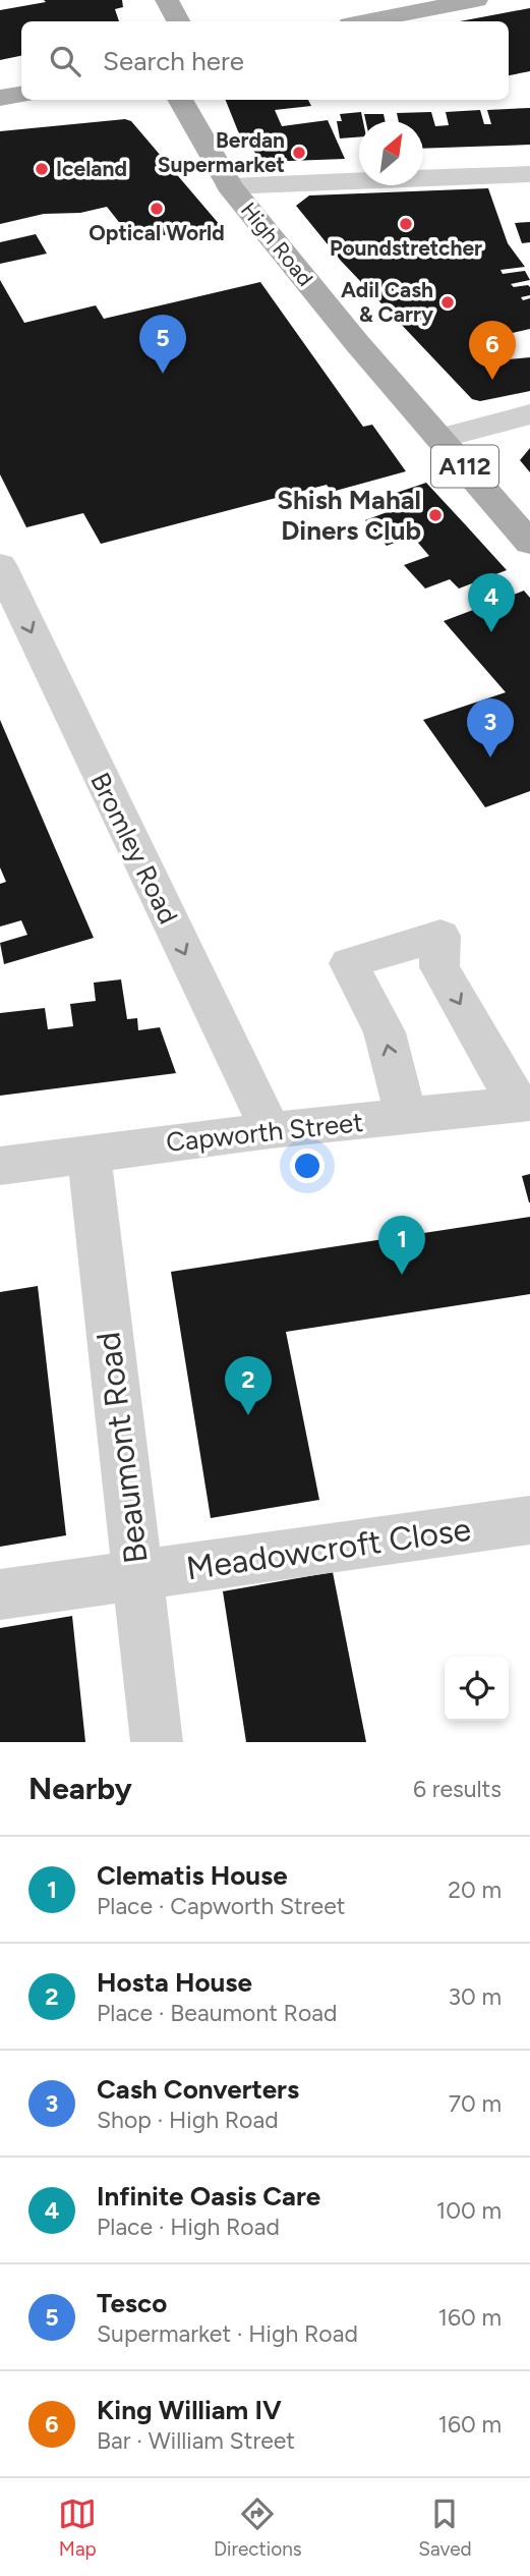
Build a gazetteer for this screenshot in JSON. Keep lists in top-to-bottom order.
{
  "streets": {
    "main road": ["High Road", "A112"],
    "street": [
      "Bromley Road",
      "Capworth Street",
      "Beaumont Road",
      "Meadowcroft Close"
    ]
  },
  "crossings": [
    ["Bromley Road", "Capworth Street"],
    ["Capworth Street", "Beaumont Road"],
    ["Beaumont Road", "Meadowcroft Close"]
  ],
  "one_way": ["Bromley Road"],
  "places": [
    "Berdan Supermarket",
    "Iceland",
    "Optical World",
    "Poundstretcher",
    "Adil Cash & Carry",
    "Shish Mahal Diners Club"
  ],
  "north": "top right",
  "page": {
    "search": "Search here",
    "pins": [
      "5",
      "6",
      "4",
      "3",
      "1",
      "2"
    ],
    "heading": ["Nearby", "6 results"],
    "list": [
      {
        "mark": "1",
        "name": "Clematis House",
        "note": "Place · Capworth Street",
        "value": "20 m"
      },
      {
        "mark": "2",
        "name": "Hosta House",
        "note": "Place · Beaumont Road",
        "value": "30 m"
      },
      {
        "mark": "3",
        "name": "Cash Converters",
        "note": "Shop · High Road",
        "value": "70 m"
      },
      {
        "mark": "4",
        "name": "Infinite Oasis Care",
        "note": "Place · High Road",
        "value": "100 m"
      },
      {
        "mark": "5",
        "name": "Tesco",
        "note": "Supermarket · High Road",
        "value": "160 m"
      },
      {
        "mark": "6",
        "name": "King William IV",
        "note": "Bar · William Street",
        "value": "160 m"
      }
    ],
    "nav": ["Map", "Directions", "Saved"]
  }
}
